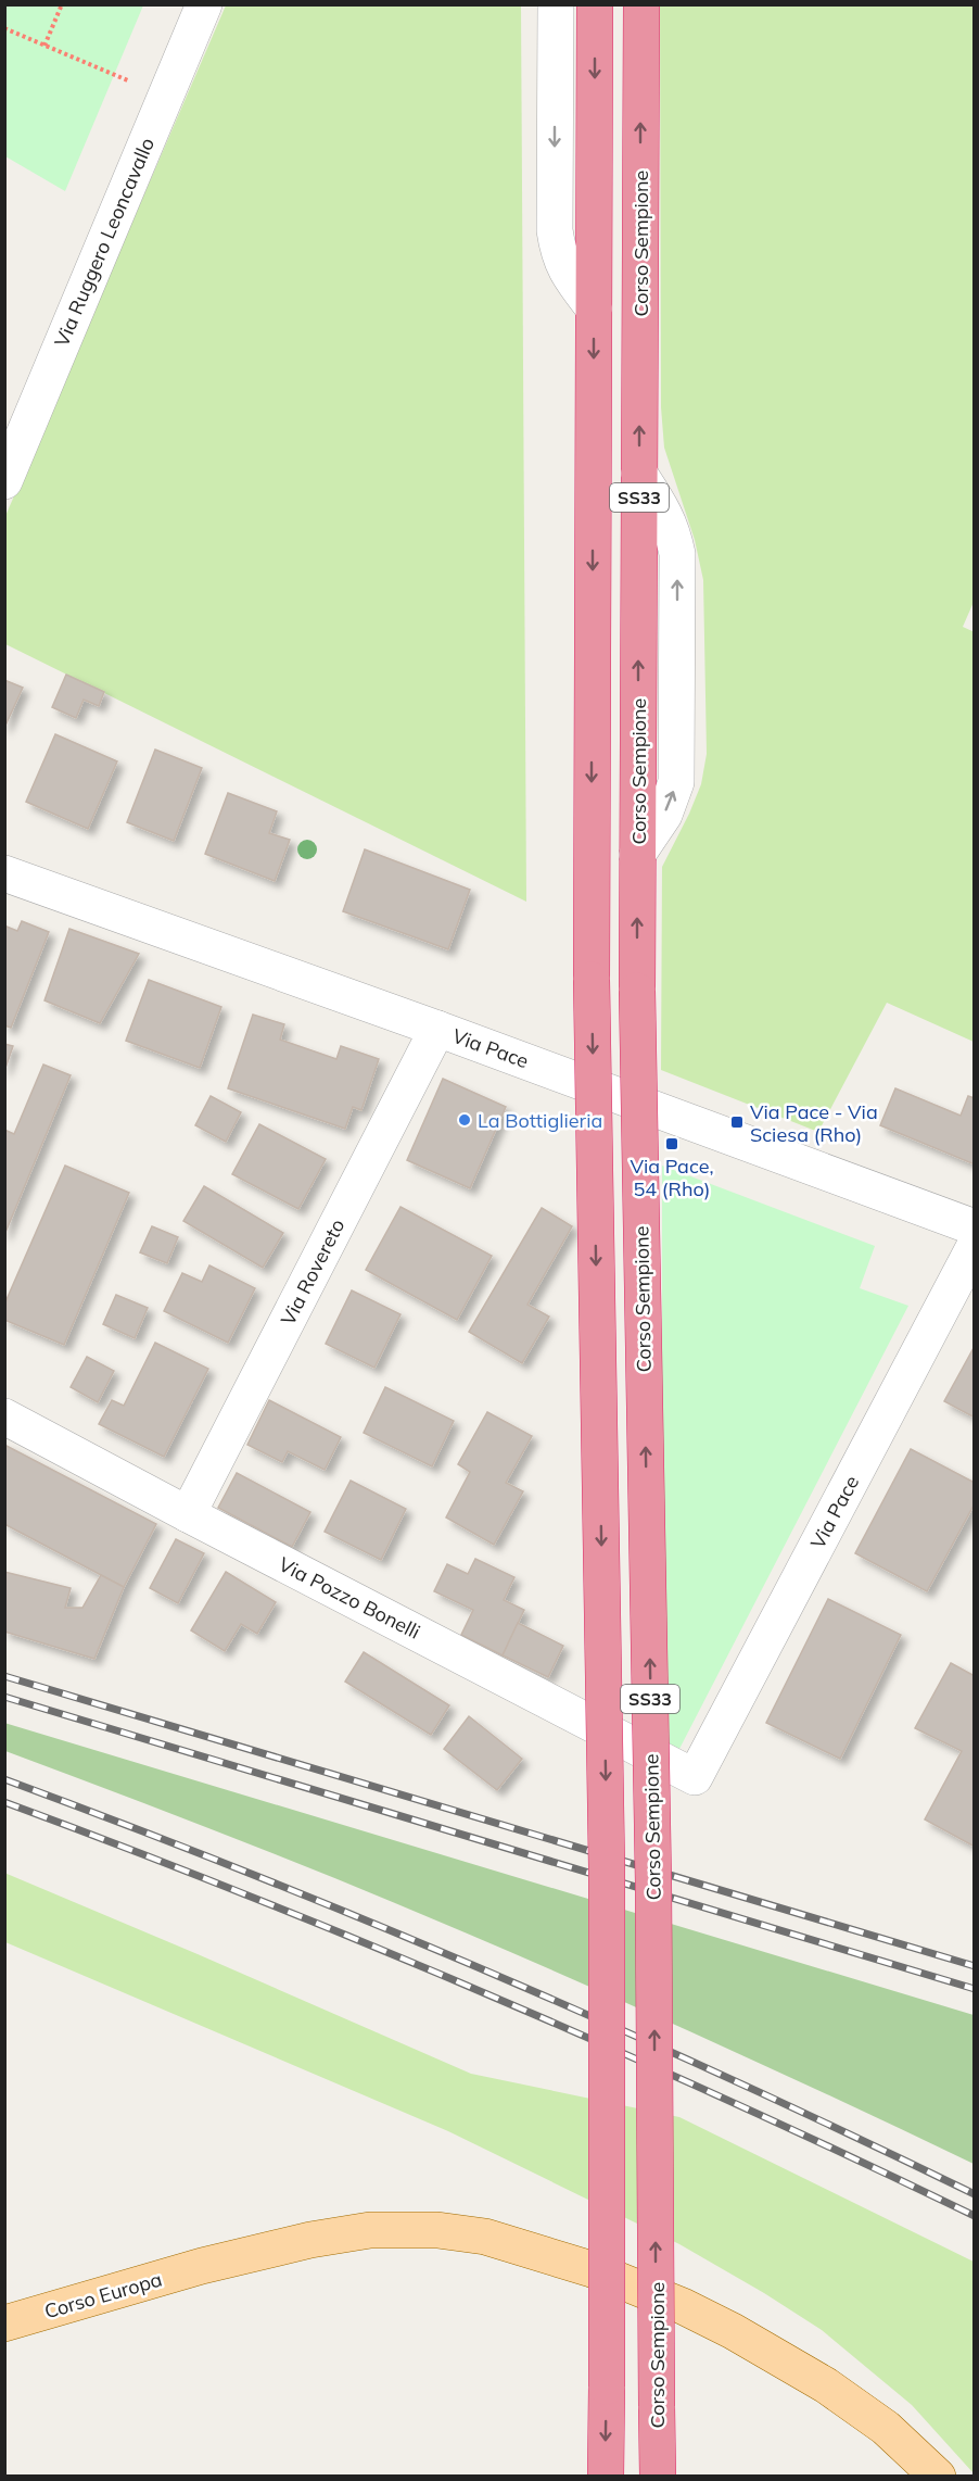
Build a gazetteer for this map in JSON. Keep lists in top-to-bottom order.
{
  "streets": {
    "highway": ["Corso Sempione", "SS33"],
    "main road": ["Corso Europa"],
    "street": [
      "Via Ruggero Leoncavallo",
      "Via Pace",
      "Via Rovereto",
      "Via Pozzo Bonelli"
    ]
  },
  "crossings": [
    ["Via Pace", "Via Rovereto"],
    ["Via Pace", "Via Pozzo Bonelli"],
    ["Via Rovereto", "Via Pozzo Bonelli"]
  ],
  "places": {
    "other": ["La Bottiglieria"],
    "transit": ["Via Pace - Via Sciesa (Rho)", "Via Pace, 54 (Rho)"]
  }
}
